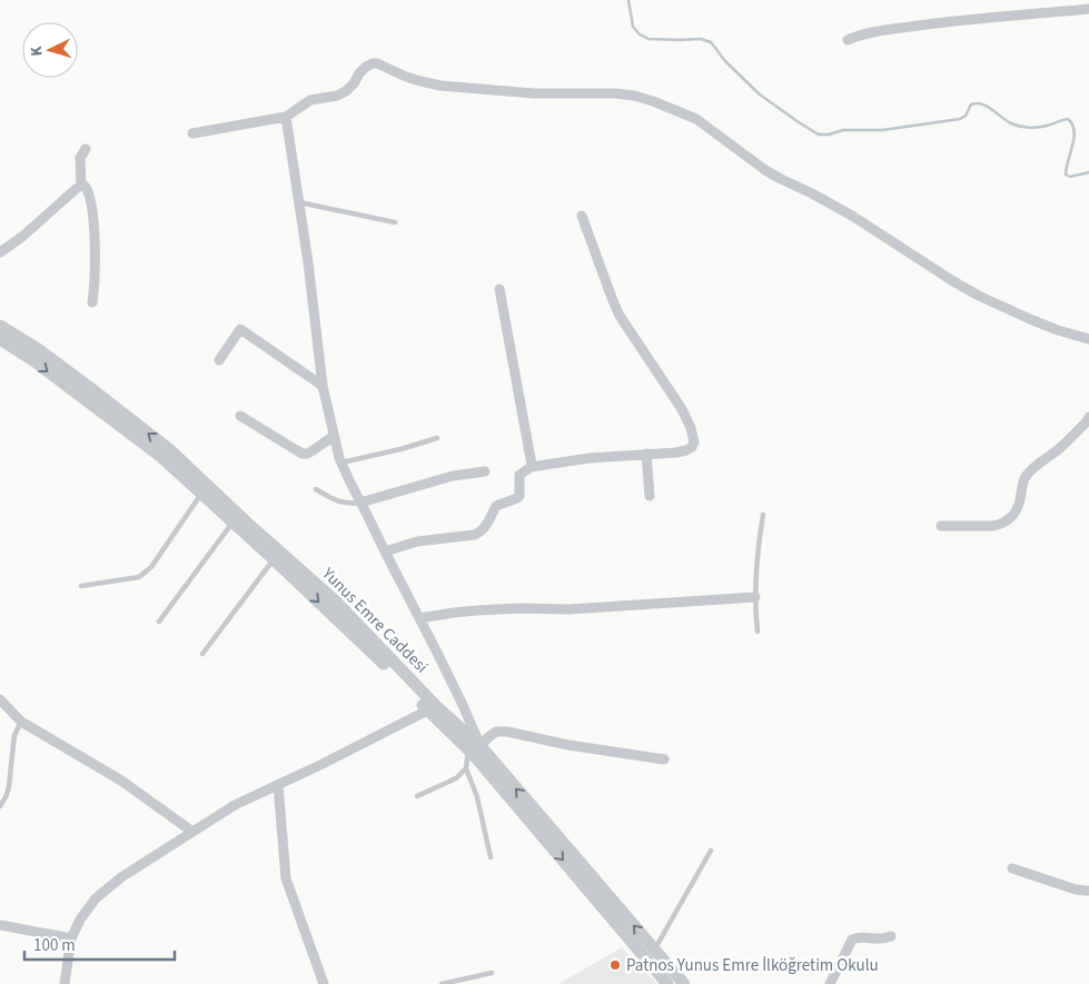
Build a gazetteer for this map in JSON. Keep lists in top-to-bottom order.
{
  "streets": {
    "street": ["Yunus Emre Caddesi"]
  },
  "places": ["Patnos Yunus Emre İlköğretim Okulu"],
  "scale_bar": "100 m",
  "north": "left"
}
